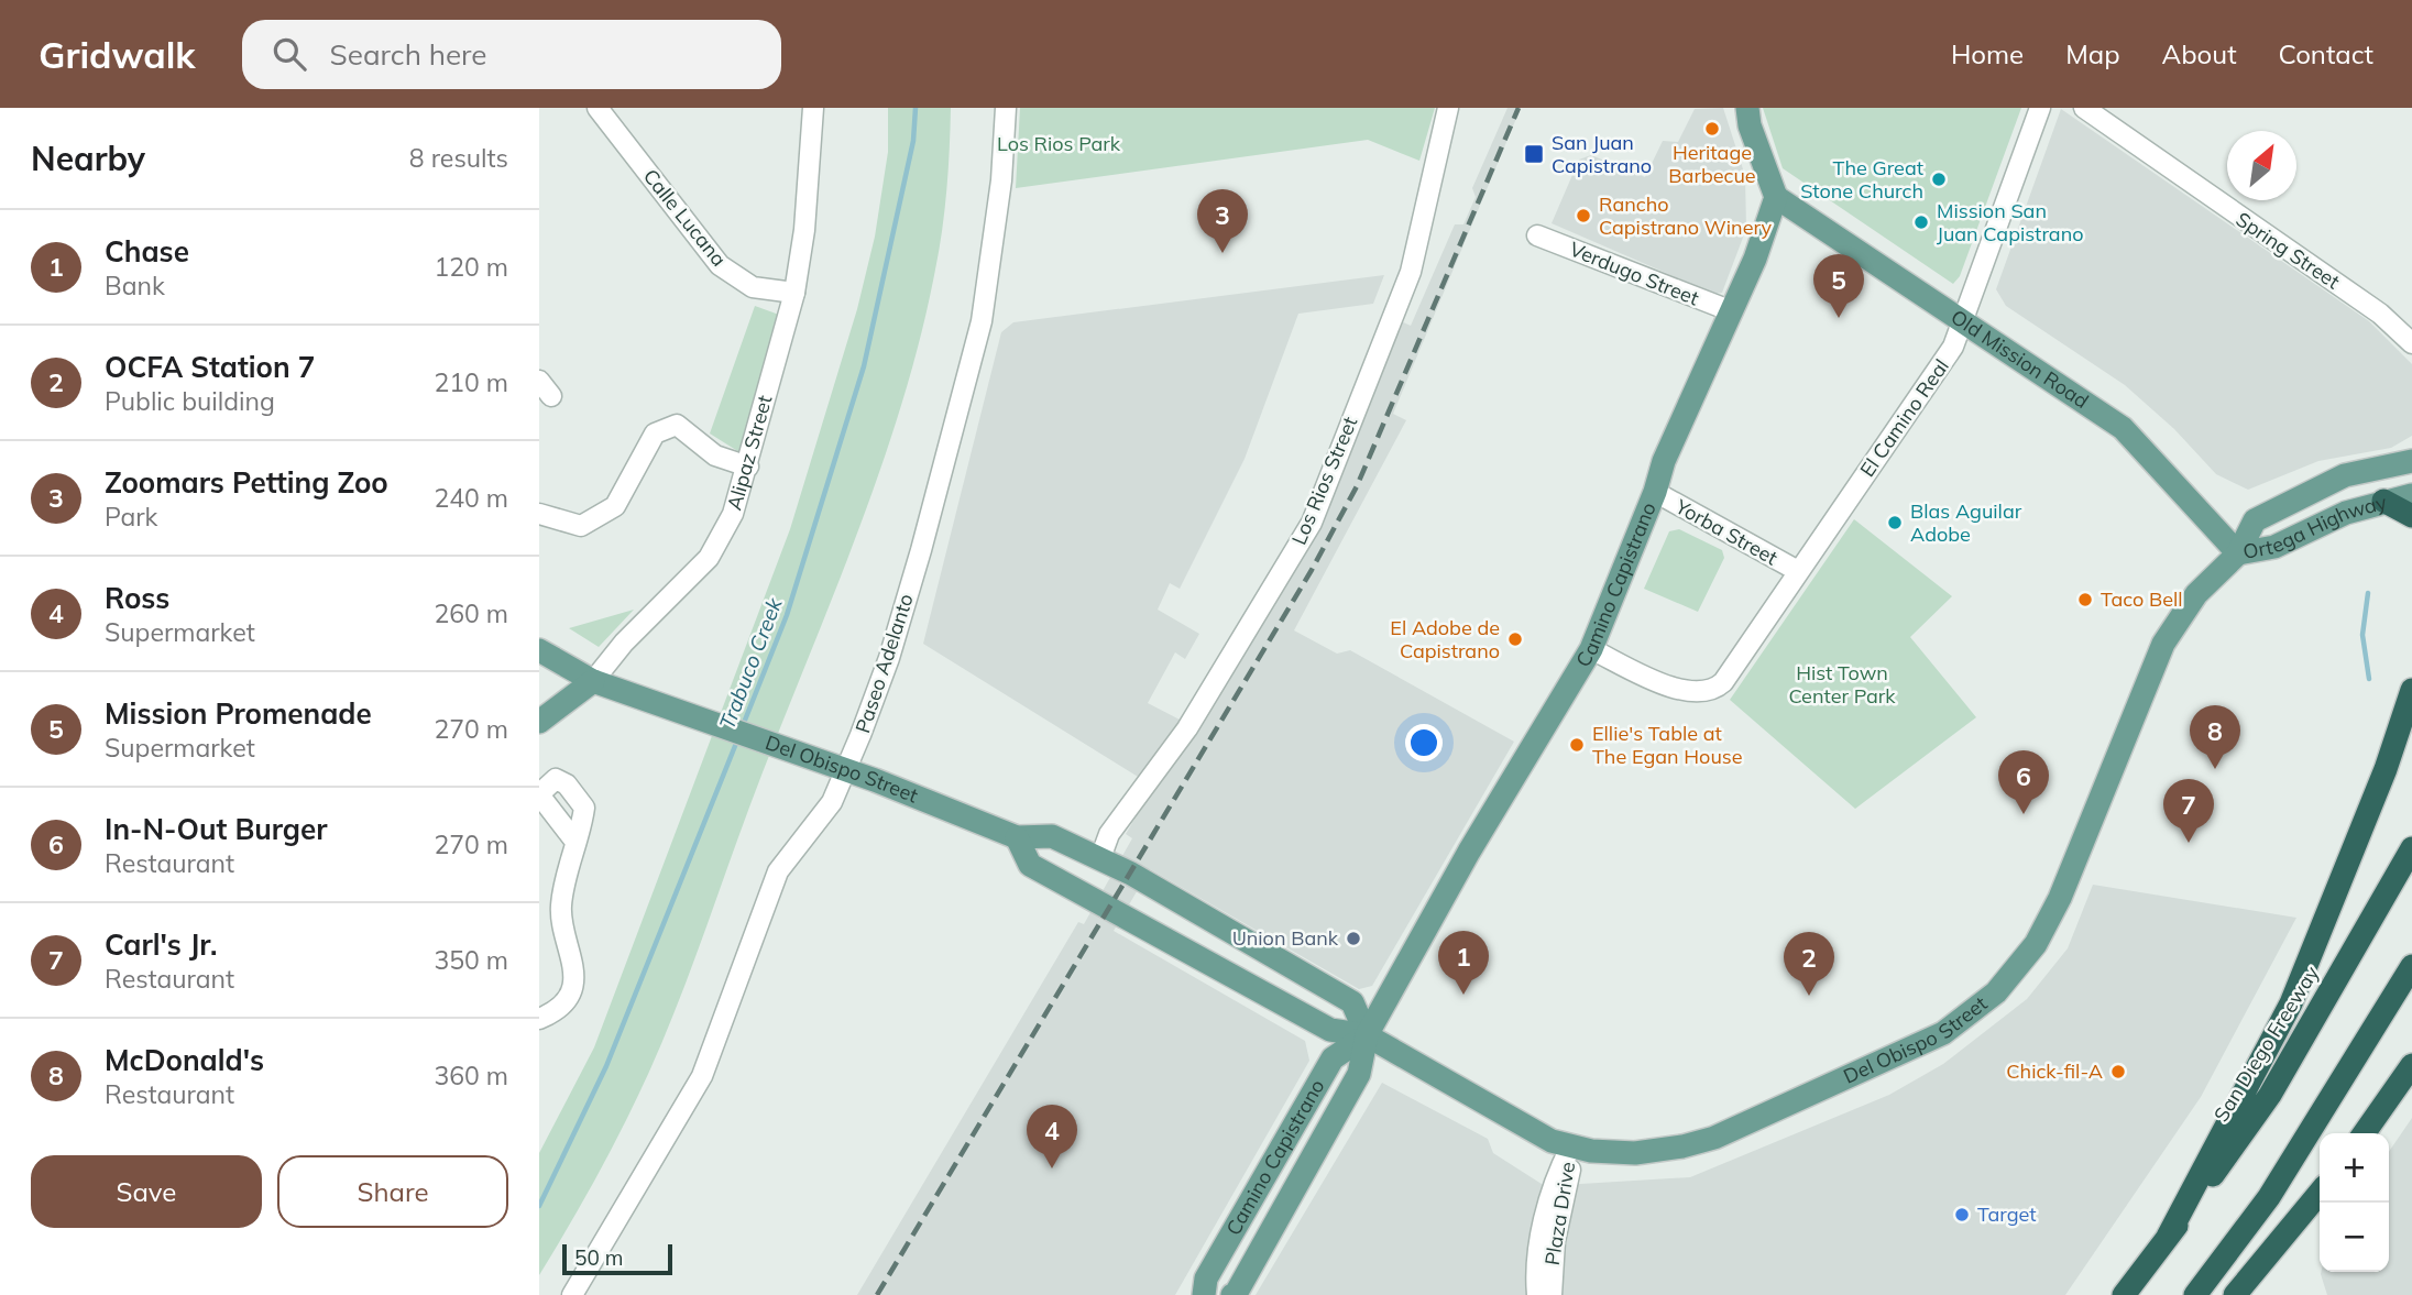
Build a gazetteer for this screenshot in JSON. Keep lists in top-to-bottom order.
{
  "streets": {
    "highway": ["San Diego Freeway"],
    "main road": [
      "Old Mission Road",
      "Alipaz Street",
      "Ortega Highway",
      "Camino Capistrano",
      "Del Obispo Street"
    ],
    "street": [
      "Calle Lucana",
      "Spring Street",
      "Verdugo Street",
      "El Camino Real",
      "Los Rios Street",
      "Yorba Street",
      "Paseo Adelanto",
      "Plaza Drive"
    ]
  },
  "crossings": [
    ["Calle Lucana", "Alipaz Street"],
    ["Verdugo Street", "Camino Capistrano"],
    ["Old Mission Road", "El Camino Real"],
    ["Old Mission Road", "Ortega Highway"],
    ["Old Mission Road", "Camino Capistrano"],
    ["Old Mission Road", "Del Obispo Street"],
    ["El Camino Real", "Yorba Street"],
    ["El Camino Real", "Camino Capistrano"],
    ["Alipaz Street", "Del Obispo Street"],
    ["Los Rios Street", "Del Obispo Street"],
    ["Ortega Highway", "Del Obispo Street"],
    ["Yorba Street", "Camino Capistrano"],
    ["Camino Capistrano", "Del Obispo Street"],
    ["Paseo Adelanto", "Del Obispo Street"],
    ["Del Obispo Street", "Plaza Drive"]
  ],
  "water": ["Trabuco Creek"],
  "parks": ["Los Rios Park", "Hist Town Center Park"],
  "places": {
    "other": [
      "Heritage Barbecue",
      "The Great Stone Church",
      "Rancho Capistrano Winery",
      "Mission San Juan Capistrano",
      "Blas Aguilar Adobe",
      "Taco Bell",
      "El Adobe de Capistrano",
      "Ellie's Table at The Egan House",
      "Union Bank",
      "Chick-fil-A",
      "Target"
    ],
    "transit": ["San Juan Capistrano"]
  },
  "scale_bar": "50 m",
  "north": "top right",
  "page": {
    "header": "Gridwalk",
    "search": "Search here",
    "nav": [
      "Home",
      "Map",
      "About",
      "Contact"
    ],
    "heading": ["Nearby", "8 results"],
    "pins": [
      "3",
      "5",
      "8",
      "6",
      "7",
      "1",
      "2",
      "4"
    ],
    "list": [
      {
        "mark": "1",
        "name": "Chase",
        "note": "Bank",
        "value": "120 m"
      },
      {
        "mark": "2",
        "name": "OCFA Station 7",
        "note": "Public building",
        "value": "210 m"
      },
      {
        "mark": "3",
        "name": "Zoomars Petting Zoo",
        "note": "Park",
        "value": "240 m"
      },
      {
        "mark": "4",
        "name": "Ross",
        "note": "Supermarket",
        "value": "260 m"
      },
      {
        "mark": "5",
        "name": "Mission Promenade",
        "note": "Supermarket",
        "value": "270 m"
      },
      {
        "mark": "6",
        "name": "In-N-Out Burger",
        "note": "Restaurant",
        "value": "270 m"
      },
      {
        "mark": "7",
        "name": "Carl's Jr.",
        "note": "Restaurant",
        "value": "350 m"
      },
      {
        "mark": "8",
        "name": "McDonald's",
        "note": "Restaurant",
        "value": "360 m"
      }
    ],
    "buttons": ["Save", "Share"],
    "map_buttons": ["+", "−"],
    "scale": "50 m"
  }
}
